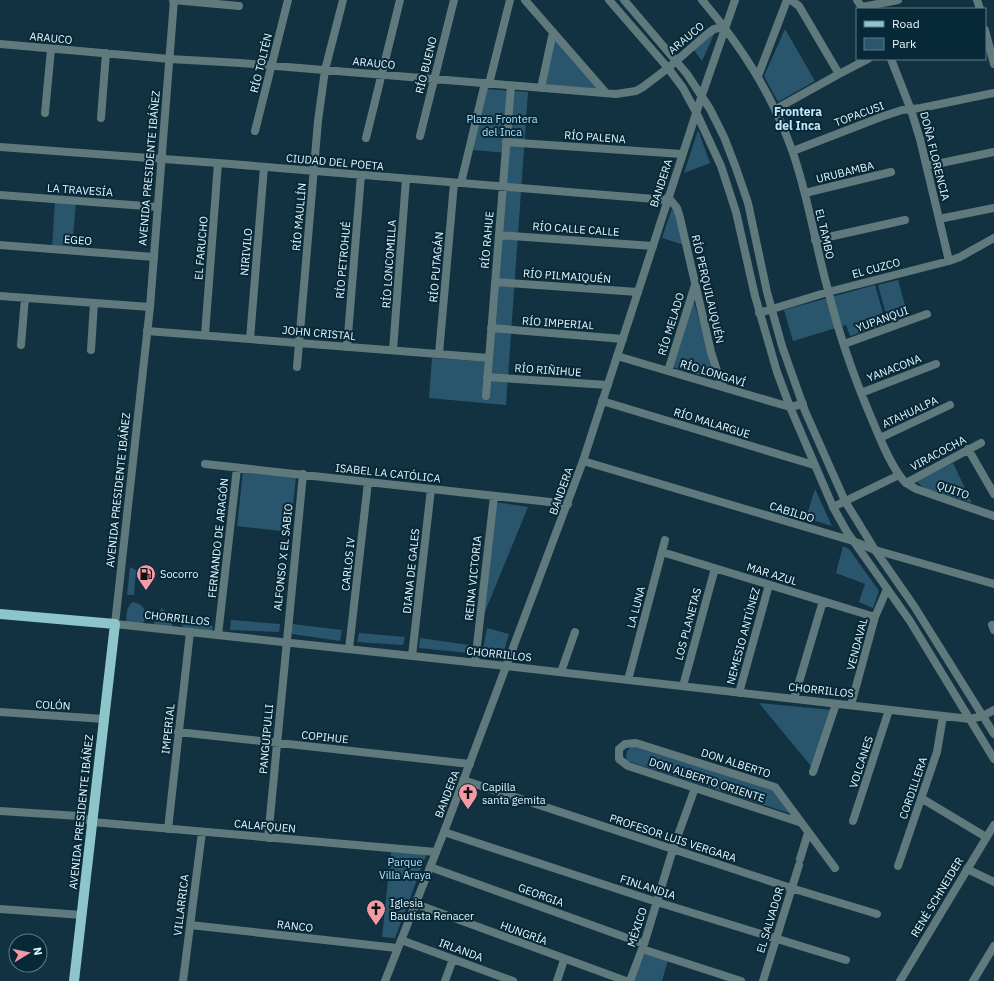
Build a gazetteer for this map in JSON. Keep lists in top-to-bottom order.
{
  "streets": {
    "main road": ["AVENIDA PRESIDENTE IBÁÑEZ", "CHORRILLOS"],
    "street": [
      "ARAUCO",
      "RÍO TOLTÉN",
      "RÍO BUENO",
      "TOPACUSI",
      "RÍO PALENA",
      "DOÑA FLORENCIA",
      "CIUDAD DEL POETA",
      "URUBAMBA",
      "BANDERA",
      "LA TRAVESÍA",
      "RÍO MAULLÍN",
      "RÍO CALLE CALLE",
      "EL TAMBO",
      "EGEO",
      "RÍO RAHUE",
      "EL FARUCHO",
      "NIRIVILO",
      "RÍO PETROHUÉ",
      "RÍO LONCOMILLA",
      "RÍO PUTAGÁN",
      "EL CUZCO",
      "RÍO PILMAIQUÉN",
      "RÍO PERQUILAUQUÉN",
      "YUPANQUI",
      "RÍO IMPERIAL",
      "RÍO MELADO",
      "JOHN CRISTAL",
      "YANACONA",
      "RÍO RIÑIHUE",
      "RÍO LONGAVÍ",
      "ATAHUALPA",
      "RÍO MALARGUE",
      "VIRACOCHA",
      "ISABEL LA CATÓLICA",
      "QUITO",
      "CABILDO",
      "FERNANDO DE ARAGÓN",
      "ALFONSO X EL SABIO",
      "CARLOS IV",
      "DIANA DE GALES",
      "MAR AZUL",
      "REINA VICTORIA",
      "LA LUNA",
      "LOS PLANETAS",
      "NEMESIO ANTÚNEZ",
      "VENDAVAL",
      "COLÓN",
      "IMPERIAL",
      "COPIHUE",
      "PANGUIPULLI",
      "VOLCANES",
      "DON ALBERTO",
      "DON ALBERTO ORIENTE",
      "CORDILLERA",
      "CALAFQUEN",
      "PROFESOR LUIS VERGARA",
      "FINLANDIA",
      "GEORGIA",
      "RENÉ SCHNEIDER",
      "VILLARRICA",
      "EL SALVADOR",
      "RANCO",
      "MÉXICO",
      "HUNGRÍA",
      "IRLANDA"
    ]
  },
  "crossings": [
    ["ARAUCO", "RÍO TOLTÉN"],
    ["ARAUCO", "RÍO BUENO"],
    ["ARAUCO", "AVENIDA PRESIDENTE IBÁÑEZ"],
    ["ARAUCO", "BANDERA"],
    ["ARAUCO", "RÍO MAULLÍN"],
    ["ARAUCO", "EL TAMBO"],
    ["ARAUCO", "RÍO RAHUE"],
    ["ARAUCO", "RÍO PUTAGÁN"],
    ["TOPACUSI", "DOÑA FLORENCIA"],
    ["TOPACUSI", "EL TAMBO"],
    ["RÍO PALENA", "BANDERA"],
    ["RÍO PALENA", "RÍO RAHUE"],
    ["DOÑA FLORENCIA", "EL CUZCO"],
    ["CIUDAD DEL POETA", "AVENIDA PRESIDENTE IBÁÑEZ"],
    ["CIUDAD DEL POETA", "BANDERA"],
    ["CIUDAD DEL POETA", "RÍO MAULLÍN"],
    ["CIUDAD DEL POETA", "RÍO RAHUE"],
    ["CIUDAD DEL POETA", "EL FARUCHO"],
    ["CIUDAD DEL POETA", "NIRIVILO"],
    ["CIUDAD DEL POETA", "RÍO PETROHUÉ"],
    ["CIUDAD DEL POETA", "RÍO LONCOMILLA"],
    ["CIUDAD DEL POETA", "RÍO PUTAGÁN"],
    ["CIUDAD DEL POETA", "RÍO PERQUILAUQUÉN"],
    ["AVENIDA PRESIDENTE IBÁÑEZ", "LA TRAVESÍA"],
    ["AVENIDA PRESIDENTE IBÁÑEZ", "EGEO"],
    ["AVENIDA PRESIDENTE IBÁÑEZ", "JOHN CRISTAL"],
    ["AVENIDA PRESIDENTE IBÁÑEZ", "CHORRILLOS"],
    ["AVENIDA PRESIDENTE IBÁÑEZ", "COLÓN"],
    ["AVENIDA PRESIDENTE IBÁÑEZ", "CALAFQUEN"],
    ["URUBAMBA", "EL TAMBO"],
    ["BANDERA", "RÍO CALLE CALLE"],
    ["BANDERA", "EL TAMBO"],
    ["BANDERA", "RÍO PILMAIQUÉN"],
    ["BANDERA", "RÍO PERQUILAUQUÉN"],
    ["BANDERA", "RÍO IMPERIAL"],
    ["BANDERA", "RÍO RIÑIHUE"],
    ["BANDERA", "RÍO LONGAVÍ"],
    ["BANDERA", "RÍO MALARGUE"],
    ["BANDERA", "ISABEL LA CATÓLICA"],
    ["BANDERA", "CABILDO"],
    ["BANDERA", "CHORRILLOS"],
    ["BANDERA", "COPIHUE"],
    ["BANDERA", "CALAFQUEN"],
    ["BANDERA", "PROFESOR LUIS VERGARA"],
    ["BANDERA", "FINLANDIA"],
    ["BANDERA", "GEORGIA"],
    ["BANDERA", "RANCO"],
    ["BANDERA", "HUNGRÍA"],
    ["BANDERA", "IRLANDA"],
    ["RÍO MAULLÍN", "JOHN CRISTAL"],
    ["RÍO CALLE CALLE", "RÍO RAHUE"],
    ["EL TAMBO", "EL CUZCO"],
    ["EL TAMBO", "YUPANQUI"],
    ["EL TAMBO", "YANACONA"],
    ["EL TAMBO", "ATAHUALPA"],
    ["EL TAMBO", "VIRACOCHA"],
    ["EL TAMBO", "QUITO"],
    ["RÍO RAHUE", "RÍO PILMAIQUÉN"],
    ["RÍO RAHUE", "RÍO IMPERIAL"],
    ["RÍO RAHUE", "JOHN CRISTAL"],
    ["RÍO RAHUE", "RÍO RIÑIHUE"],
    ["EL FARUCHO", "JOHN CRISTAL"],
    ["NIRIVILO", "JOHN CRISTAL"],
    ["RÍO PETROHUÉ", "JOHN CRISTAL"],
    ["RÍO LONCOMILLA", "JOHN CRISTAL"],
    ["RÍO PUTAGÁN", "JOHN CRISTAL"],
    ["RÍO PERQUILAUQUÉN", "RÍO MELADO"],
    ["RÍO PERQUILAUQUÉN", "RÍO LONGAVÍ"],
    ["RÍO MELADO", "RÍO LONGAVÍ"],
    ["VIRACOCHA", "QUITO"],
    ["ISABEL LA CATÓLICA", "FERNANDO DE ARAGÓN"],
    ["ISABEL LA CATÓLICA", "ALFONSO X EL SABIO"],
    ["ISABEL LA CATÓLICA", "CARLOS IV"],
    ["ISABEL LA CATÓLICA", "DIANA DE GALES"],
    ["ISABEL LA CATÓLICA", "REINA VICTORIA"],
    ["FERNANDO DE ARAGÓN", "CHORRILLOS"],
    ["ALFONSO X EL SABIO", "CHORRILLOS"],
    ["ALFONSO X EL SABIO", "PANGUIPULLI"],
    ["CARLOS IV", "CHORRILLOS"],
    ["DIANA DE GALES", "CHORRILLOS"],
    ["MAR AZUL", "LA LUNA"],
    ["MAR AZUL", "LOS PLANETAS"],
    ["MAR AZUL", "NEMESIO ANTÚNEZ"],
    ["MAR AZUL", "VENDAVAL"],
    ["REINA VICTORIA", "CHORRILLOS"],
    ["LA LUNA", "CHORRILLOS"],
    ["CHORRILLOS", "LOS PLANETAS"],
    ["CHORRILLOS", "NEMESIO ANTÚNEZ"],
    ["CHORRILLOS", "VENDAVAL"],
    ["CHORRILLOS", "IMPERIAL"],
    ["CHORRILLOS", "PANGUIPULLI"],
    ["CHORRILLOS", "VOLCANES"],
    ["CHORRILLOS", "CORDILLERA"],
    ["IMPERIAL", "COPIHUE"],
    ["IMPERIAL", "CALAFQUEN"],
    ["COPIHUE", "PANGUIPULLI"],
    ["PANGUIPULLI", "CALAFQUEN"],
    ["DON ALBERTO", "DON ALBERTO ORIENTE"],
    ["DON ALBERTO", "EL SALVADOR"],
    ["DON ALBERTO ORIENTE", "MÉXICO"],
    ["CALAFQUEN", "VILLARRICA"],
    ["PROFESOR LUIS VERGARA", "EL SALVADOR"],
    ["PROFESOR LUIS VERGARA", "MÉXICO"],
    ["FINLANDIA", "EL SALVADOR"],
    ["FINLANDIA", "MÉXICO"],
    ["GEORGIA", "MÉXICO"],
    ["VILLARRICA", "RANCO"]
  ],
  "districts": ["Frontera del Inca"],
  "parks": ["Plaza Frontera del Inca", "Parque Villa Araya"],
  "places": {
    "fuel station": ["Socorro"],
    "church": ["Capilla santa gemita", "Iglesia Bautista Renacer"]
  },
  "legend": ["Road", "Park"],
  "north": "right"
}
